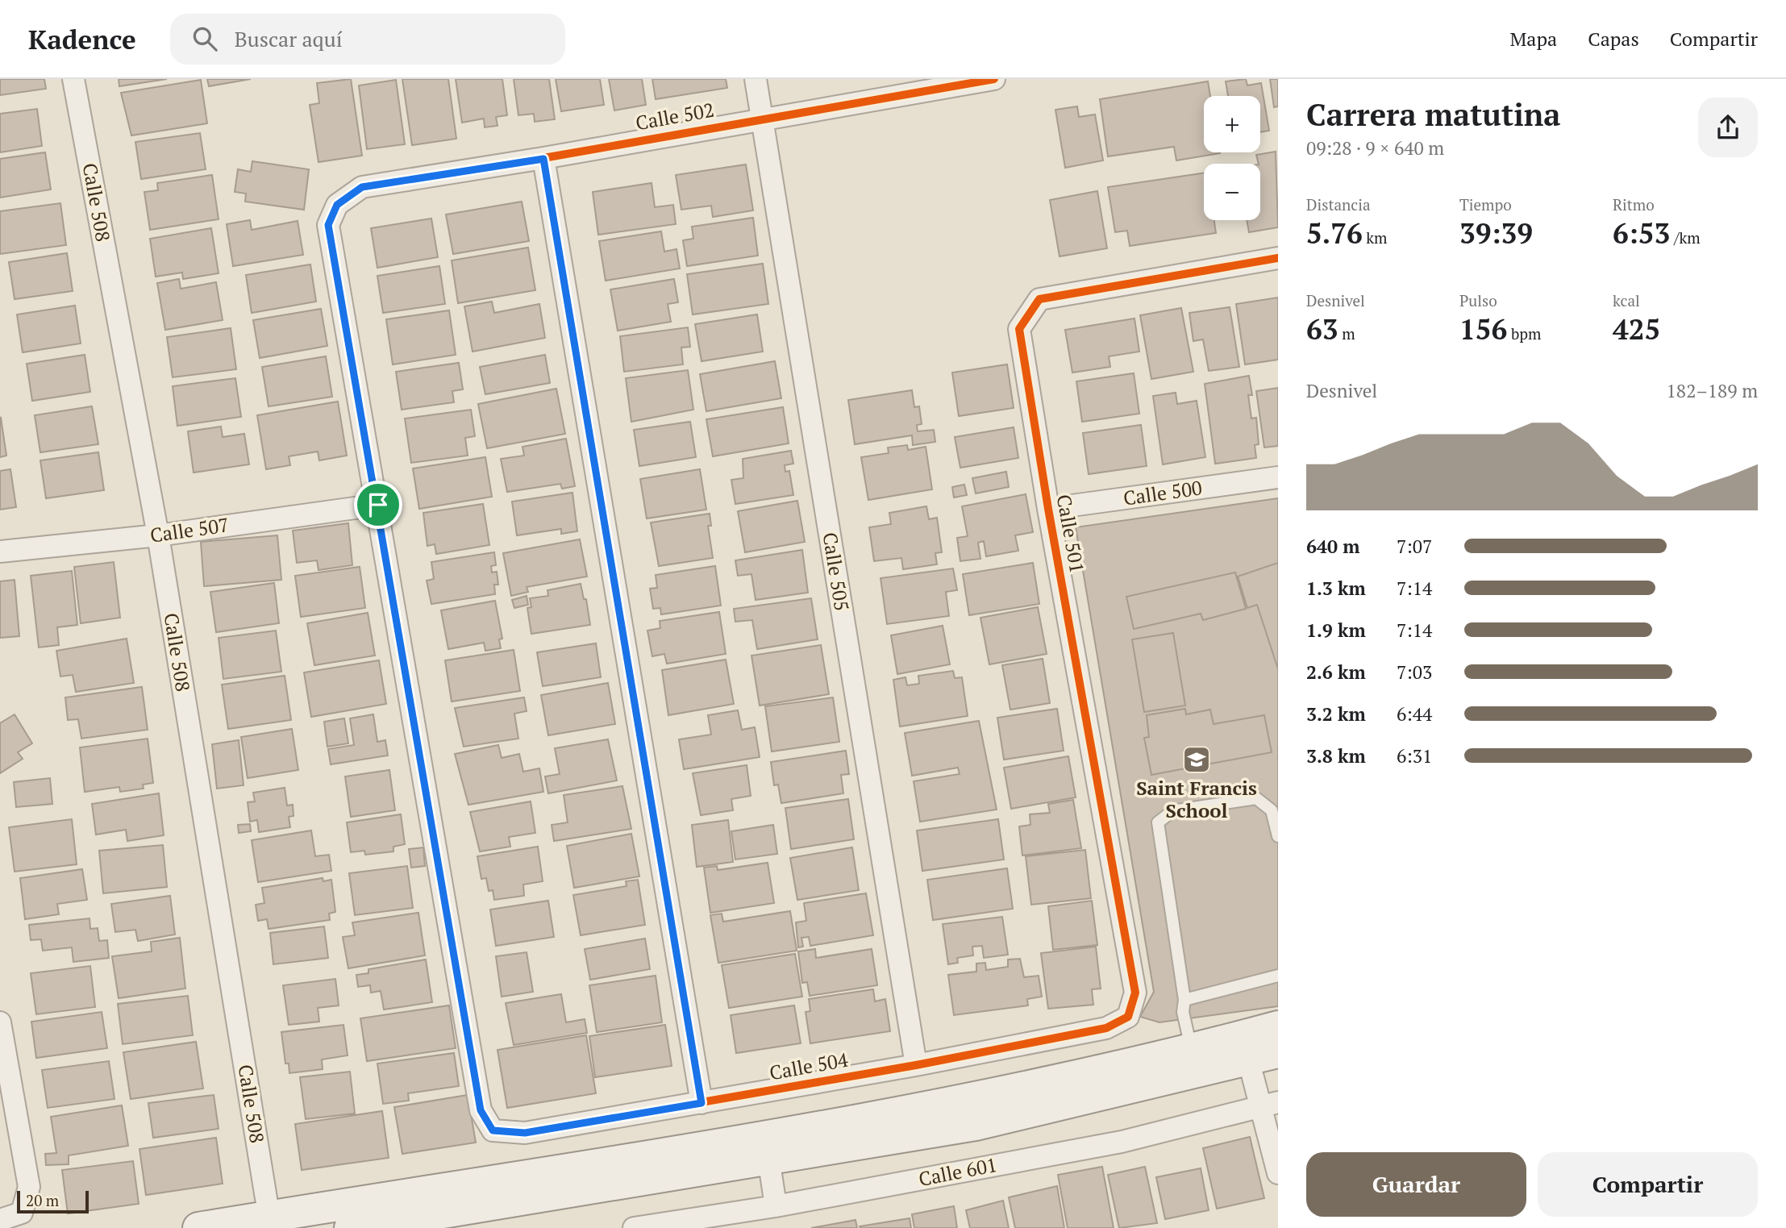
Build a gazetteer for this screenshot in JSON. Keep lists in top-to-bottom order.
{
  "streets": {
    "street": [
      "Calle 502",
      "Calle 508",
      "Calle 500",
      "Calle 507",
      "Calle 501",
      "Calle 505",
      "Calle 504",
      "Calle 601"
    ]
  },
  "crossings": [
    ["Calle 502", "Calle 507"],
    ["Calle 502", "Calle 505"],
    ["Calle 502", "Calle 504"],
    ["Calle 508", "Calle 507"],
    ["Calle 500", "Calle 501"],
    ["Calle 507", "Calle 504"],
    ["Calle 501", "Calle 504"],
    ["Calle 505", "Calle 504"]
  ],
  "places": {
    "school or university": ["Saint Francis School"]
  },
  "scale_bar": "20 m",
  "page": {
    "header": "Kadence",
    "search": "Buscar aquí",
    "nav": ["Mapa", "Capas", "Compartir"],
    "heading": ["Carrera matutina", "09:28 · 9 × 640 m"],
    "map_buttons": ["+", "−"],
    "stats": [
      ["Distancia", "5.76 km"],
      ["Tiempo", "39:39"],
      ["Ritmo", "6:53 /km"],
      ["Desnivel", "63 m"],
      ["Pulso", "156 bpm"],
      ["kcal", "425"]
    ],
    "chart": ["Desnivel", "182–189 m"],
    "list": [
      {
        "name": "640 m",
        "note": "7:07"
      },
      {
        "name": "1.3 km",
        "note": "7:14"
      },
      {
        "name": "1.9 km",
        "note": "7:14"
      },
      {
        "name": "2.6 km",
        "note": "7:03"
      },
      {
        "name": "3.2 km",
        "note": "6:44"
      },
      {
        "name": "3.8 km",
        "note": "6:31"
      }
    ],
    "buttons": ["Guardar", "Compartir"],
    "scale": "20 m"
  }
}
